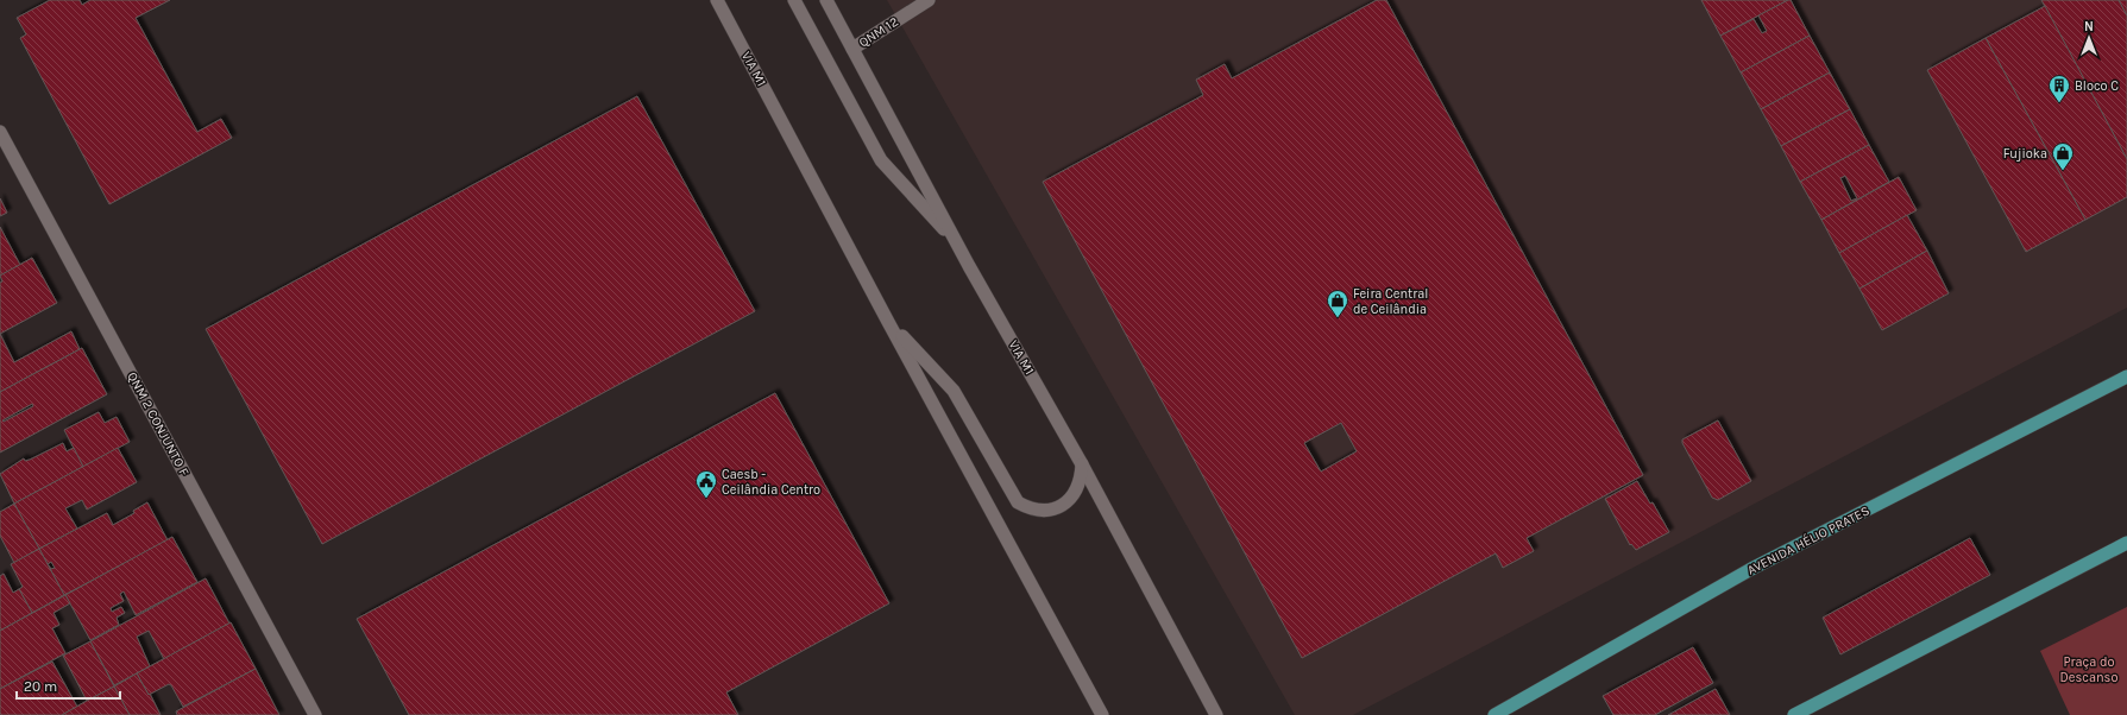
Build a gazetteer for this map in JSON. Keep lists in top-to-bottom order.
{
  "streets": {
    "main road": [
      "QNM 12",
      "VIA M1",
      "QNM 2 CONJUNTO F",
      "AVENIDA HÉLIO PRATES"
    ]
  },
  "crossings": [
    ["QNM 12", "VIA M1"]
  ],
  "parks": ["Praça do Descanso"],
  "places": {
    "building": ["Bloco C"],
    "shop": ["Fujioka", "Feira Central de Ceilândia"],
    "public building": ["Caesb - Ceilândia Centro"]
  },
  "scale_bar": "20 m",
  "north": "top"
}
